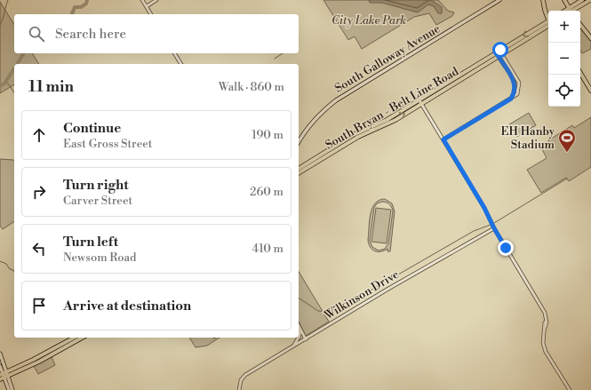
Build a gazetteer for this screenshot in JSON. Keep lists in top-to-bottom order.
{
  "streets": {
    "main road": ["South Galloway Avenue", "South Bryan - Belt Line Road"],
    "street": ["Wilkinson Drive"]
  },
  "parks": ["City Lake Park"],
  "places": {
    "sports": ["EH Hanby Stadium"]
  },
  "page": {
    "map_buttons": ["+", "−"],
    "search": "Search here",
    "heading": ["11 min", "Walk · 860 m"],
    "list": [
      ["Continue", "East Gross Street", "190 m"],
      ["Turn right", "Carver Street", "260 m"],
      ["Turn left", "Newsom Road", "410 m"],
      "Arrive at destination"
    ]
  }
}
